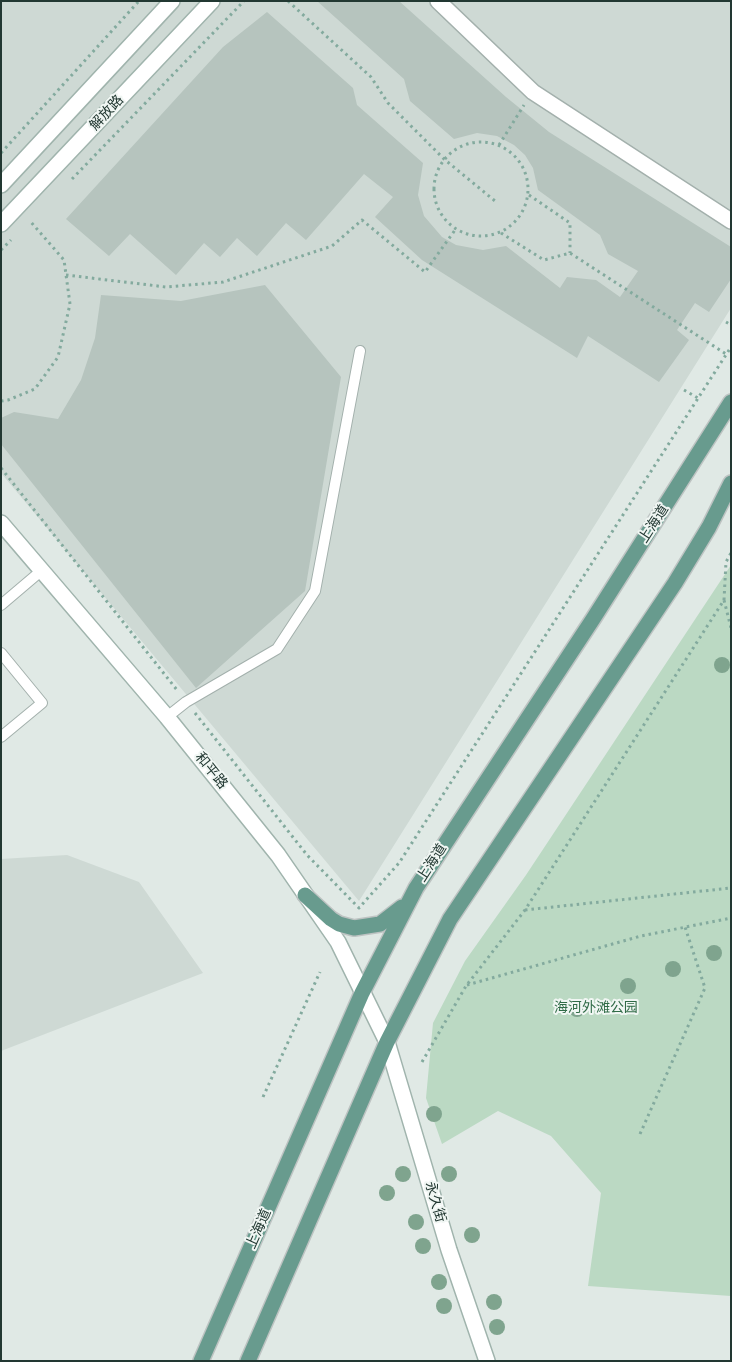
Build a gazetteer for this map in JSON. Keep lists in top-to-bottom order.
{
  "streets": {
    "main road": ["上海道"],
    "street": ["解放路", "和平路", "永久街"]
  },
  "crossings": [
    ["上海道", "和平路"],
    ["和平路", "永久街"]
  ],
  "parks": ["海河外滩公园"]
}
